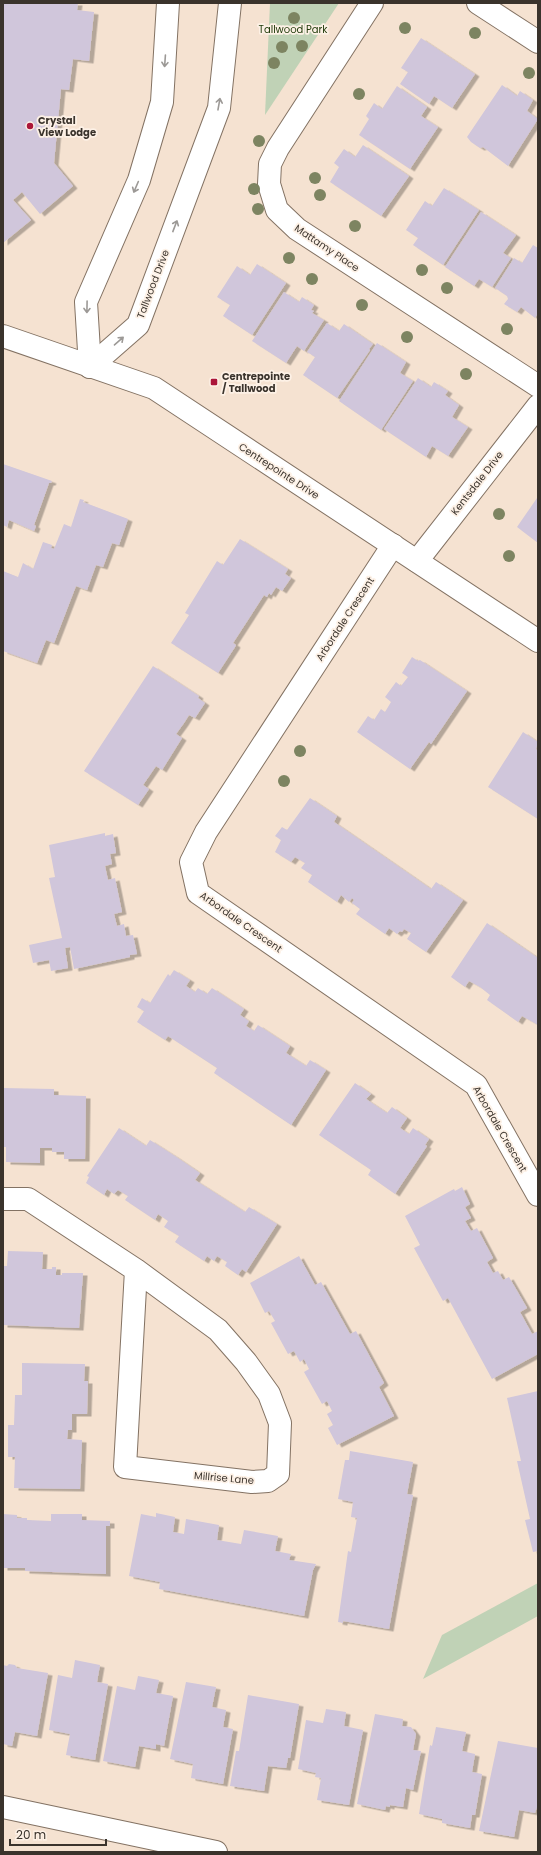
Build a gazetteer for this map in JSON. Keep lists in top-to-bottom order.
{
  "streets": {
    "street": [
      "Mattamy Place",
      "Tallwood Drive",
      "Centrepointe Drive",
      "Kentsdale Drive",
      "Arbordale Crescent",
      "Millrise Lane"
    ]
  },
  "crossings": [
    ["Tallwood Drive", "Centrepointe Drive"],
    ["Centrepointe Drive", "Kentsdale Drive"],
    ["Centrepointe Drive", "Arbordale Crescent"]
  ],
  "parks": ["Tallwood Park"],
  "places": {
    "other": ["Crystal View Lodge"],
    "transit": ["Centrepointe / Tallwood"]
  },
  "scale_bar": "20 m"
}
